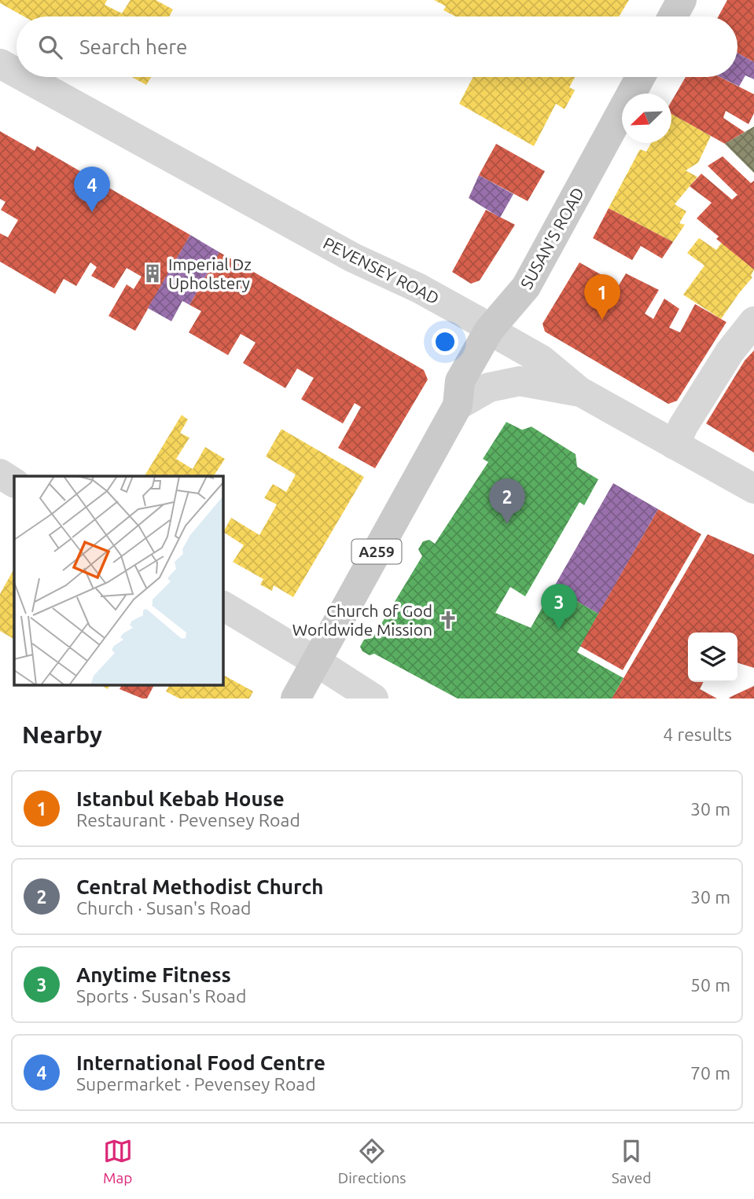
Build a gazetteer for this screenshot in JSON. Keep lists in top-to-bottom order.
{
  "streets": {
    "main road": ["SUSAN'S ROAD", "A259"],
    "street": ["PEVENSEY ROAD"]
  },
  "crossings": [
    ["SUSAN'S ROAD", "PEVENSEY ROAD"]
  ],
  "places": {
    "building": ["Imperial Dz Upholstery"],
    "church": ["Church of God Worldwide Mission"]
  },
  "north": "bottom left",
  "page": {
    "search": "Search here",
    "pins": [
      "4",
      "1",
      "2",
      "3"
    ],
    "heading": ["Nearby", "4 results"],
    "list": [
      {
        "mark": "1",
        "name": "Istanbul Kebab House",
        "note": "Restaurant · Pevensey Road",
        "value": "30 m"
      },
      {
        "mark": "2",
        "name": "Central Methodist Church",
        "note": "Church · Susan's Road",
        "value": "30 m"
      },
      {
        "mark": "3",
        "name": "Anytime Fitness",
        "note": "Sports · Susan's Road",
        "value": "50 m"
      },
      {
        "mark": "4",
        "name": "International Food Centre",
        "note": "Supermarket · Pevensey Road",
        "value": "70 m"
      }
    ],
    "nav": ["Map", "Directions", "Saved"]
  }
}
